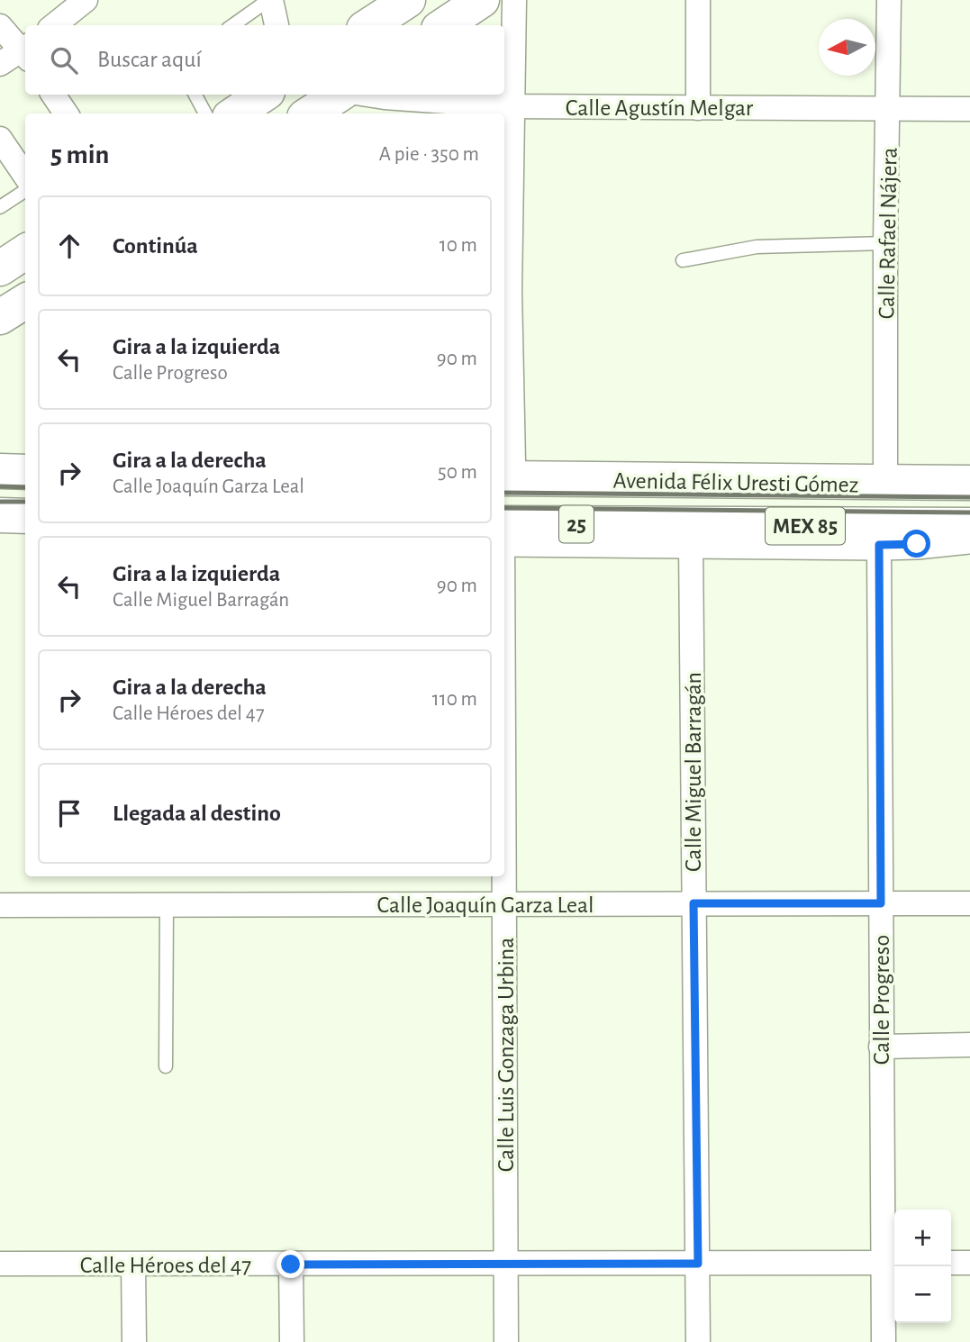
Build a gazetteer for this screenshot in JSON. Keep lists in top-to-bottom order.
{
  "streets": {
    "main road": ["Avenida Félix Uresti Gómez", "25", "MEX 85"],
    "street": [
      "Calle Agustín Melgar",
      "Calle Rafael Nájera",
      "Calle Miguel Barragán",
      "Calle Joaquín Garza Leal",
      "Calle Progreso",
      "Calle Luis Gonzaga Urbina",
      "Calle Héroes del 47"
    ]
  },
  "crossings": [
    ["Calle Agustín Melgar", "Calle Rafael Nájera"],
    ["Avenida Félix Uresti Gómez", "25"],
    ["25", "Calle Miguel Barragán"],
    ["25", "Calle Progreso"],
    ["Calle Miguel Barragán", "Calle Joaquín Garza Leal"],
    ["Calle Miguel Barragán", "Calle Héroes del 47"],
    ["Calle Joaquín Garza Leal", "Calle Progreso"],
    ["Calle Joaquín Garza Leal", "Calle Luis Gonzaga Urbina"],
    ["Calle Progreso", "Calle Héroes del 47"],
    ["Calle Luis Gonzaga Urbina", "Calle Héroes del 47"]
  ],
  "north": "left",
  "page": {
    "search": "Buscar aquí",
    "heading": ["5 min", "A pie · 350 m"],
    "list": [
      ["Continúa", "10 m"],
      ["Gira a la izquierda", "Calle Progreso", "90 m"],
      ["Gira a la derecha", "Calle Joaquín Garza Leal", "50 m"],
      ["Gira a la izquierda", "Calle Miguel Barragán", "90 m"],
      ["Gira a la derecha", "Calle Héroes del 47", "110 m"],
      "Llegada al destino"
    ],
    "map_buttons": ["+", "−"]
  }
}
